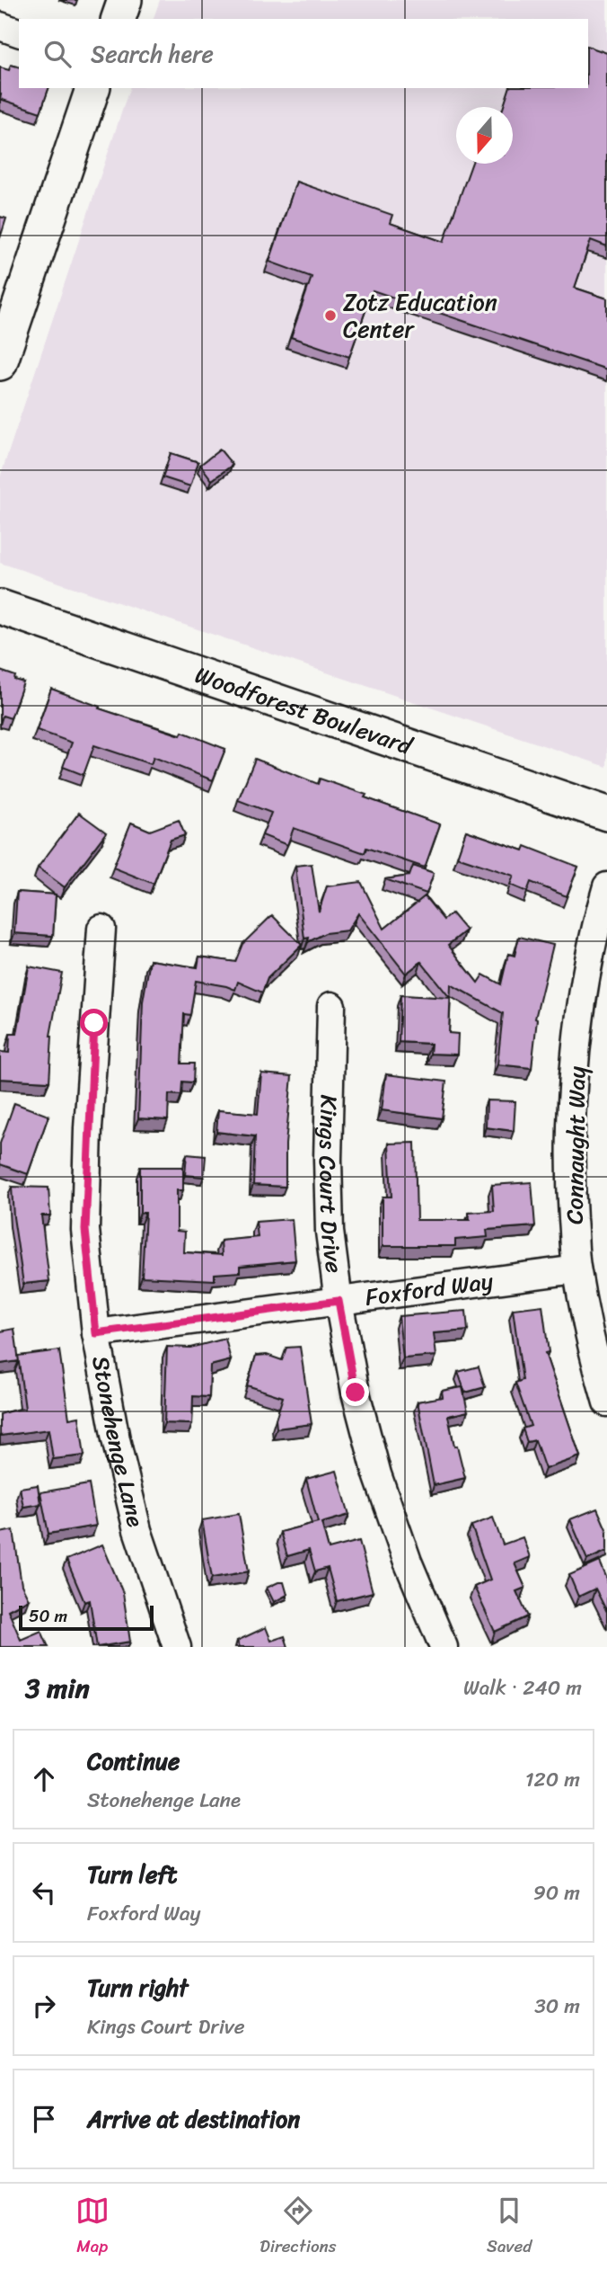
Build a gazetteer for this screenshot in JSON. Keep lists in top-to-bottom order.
{
  "streets": {
    "main road": ["Woodforest Boulevard"],
    "street": [
      "Connaught Way",
      "Kings Court Drive",
      "Foxford Way",
      "Stonehenge Lane"
    ]
  },
  "crossings": [
    ["Connaught Way", "Foxford Way"],
    ["Kings Court Drive", "Foxford Way"],
    ["Foxford Way", "Stonehenge Lane"]
  ],
  "places": ["Zotz Education Center"],
  "scale_bar": "50 m",
  "north": "bottom",
  "page": {
    "search": "Search here",
    "scale": "50 m",
    "heading": ["3 min", "Walk · 240 m"],
    "list": [
      ["Continue", "Stonehenge Lane", "120 m"],
      ["Turn left", "Foxford Way", "90 m"],
      ["Turn right", "Kings Court Drive", "30 m"],
      "Arrive at destination"
    ],
    "nav": ["Map", "Directions", "Saved"]
  }
}
